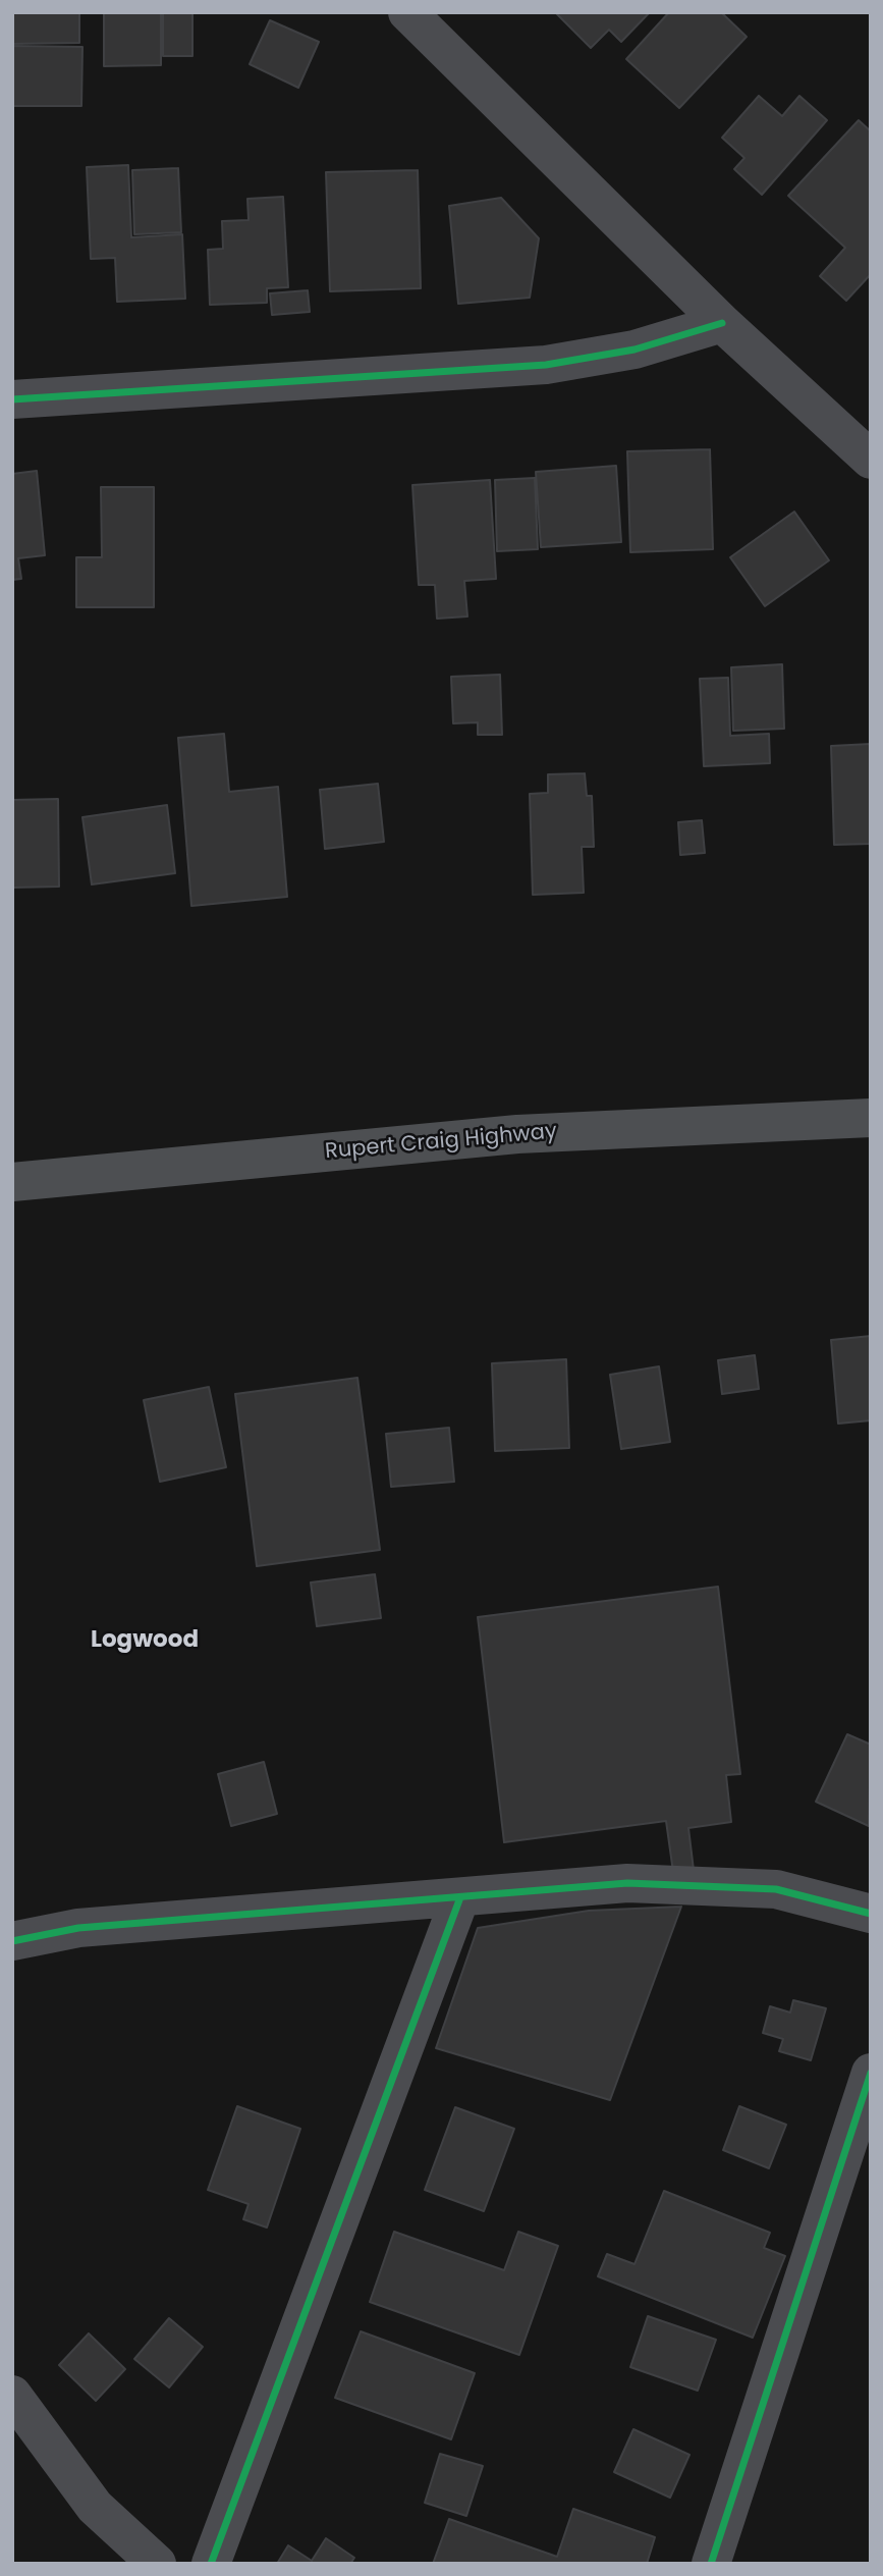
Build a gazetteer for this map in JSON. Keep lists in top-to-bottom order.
{
  "streets": {
    "main road": ["Rupert Craig Highway"]
  },
  "districts": ["Logwood"]
}
